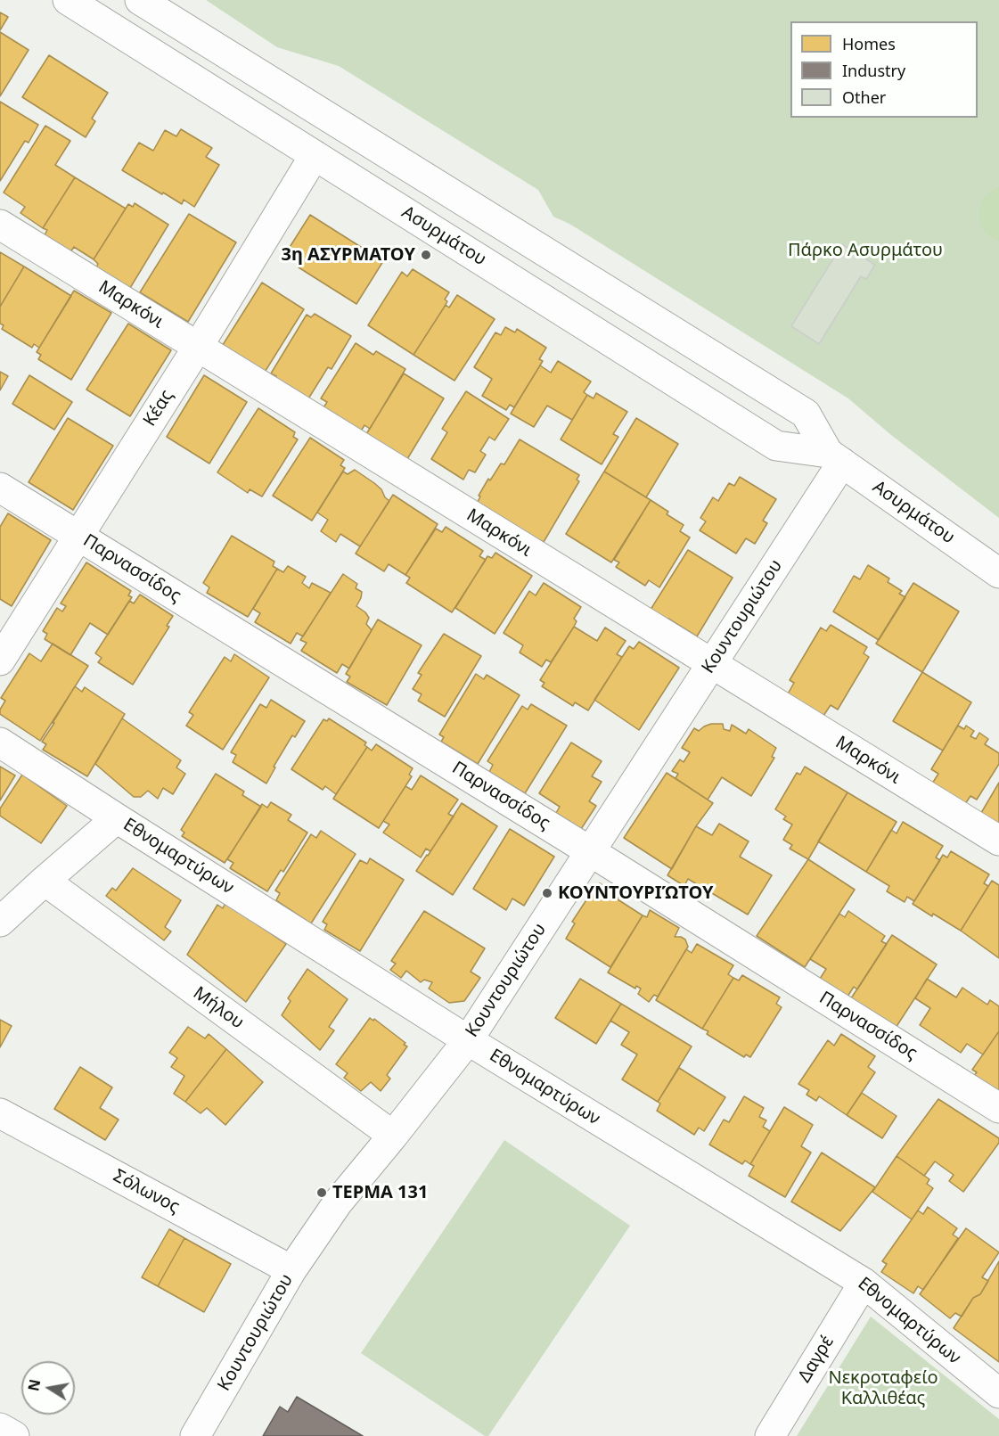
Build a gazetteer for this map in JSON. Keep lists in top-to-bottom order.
{
  "streets": {
    "street": [
      "Ασυρμάτου",
      "Μαρκόνι",
      "Κέας",
      "Παρνασσίδος",
      "Κουντουριώτου",
      "Εθνομαρτύρων",
      "Μήλου",
      "Σόλωνος",
      "Δαγρέ"
    ]
  },
  "crossings": [
    ["Ασυρμάτου", "Κέας"],
    ["Ασυρμάτου", "Κουντουριώτου"],
    ["Μαρκόνι", "Κέας"],
    ["Μαρκόνι", "Κουντουριώτου"],
    ["Κέας", "Παρνασσίδος"],
    ["Παρνασσίδος", "Κουντουριώτου"],
    ["Κουντουριώτου", "Εθνομαρτύρων"],
    ["Κουντουριώτου", "Μήλου"],
    ["Κουντουριώτου", "Σόλωνος"],
    ["Εθνομαρτύρων", "Δαγρέ"]
  ],
  "parks": ["Πάρκο Ασυρμάτου", "Νεκροταφείο Καλλιθέας"],
  "places": ["3η ΑΣΥΡΜΑΤΟΥ", "ΚΟΥΝΤΟΥΡΙΏΤΟΥ", "ΤΕΡΜΑ 131"],
  "legend": ["Homes", "Industry", "Other"],
  "north": "left"
}
